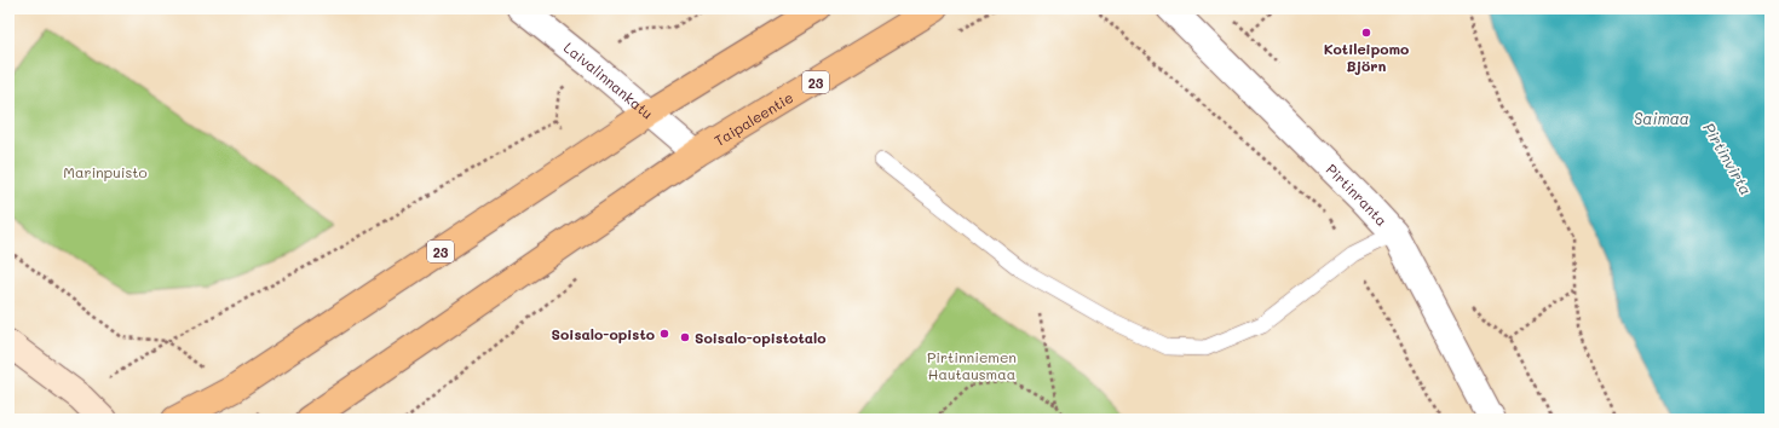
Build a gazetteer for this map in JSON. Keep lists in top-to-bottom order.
{
  "streets": {
    "highway": ["23", "Taipaleentie"],
    "street": ["Laivalinnankatu", "Pirtinranta"]
  },
  "crossings": [
    ["Laivalinnankatu", "23"],
    ["Laivalinnankatu", "Taipaleentie"],
    ["23", "Taipaleentie"]
  ],
  "water": ["Saimaa", "Pirtinvirta"],
  "parks": ["Marinpuisto", "Pirtinniemen Hautausmaa"],
  "places": ["Kotileipomo Björn", "Soisalo-opisto", "Soisalo-opistotalo"]
}
